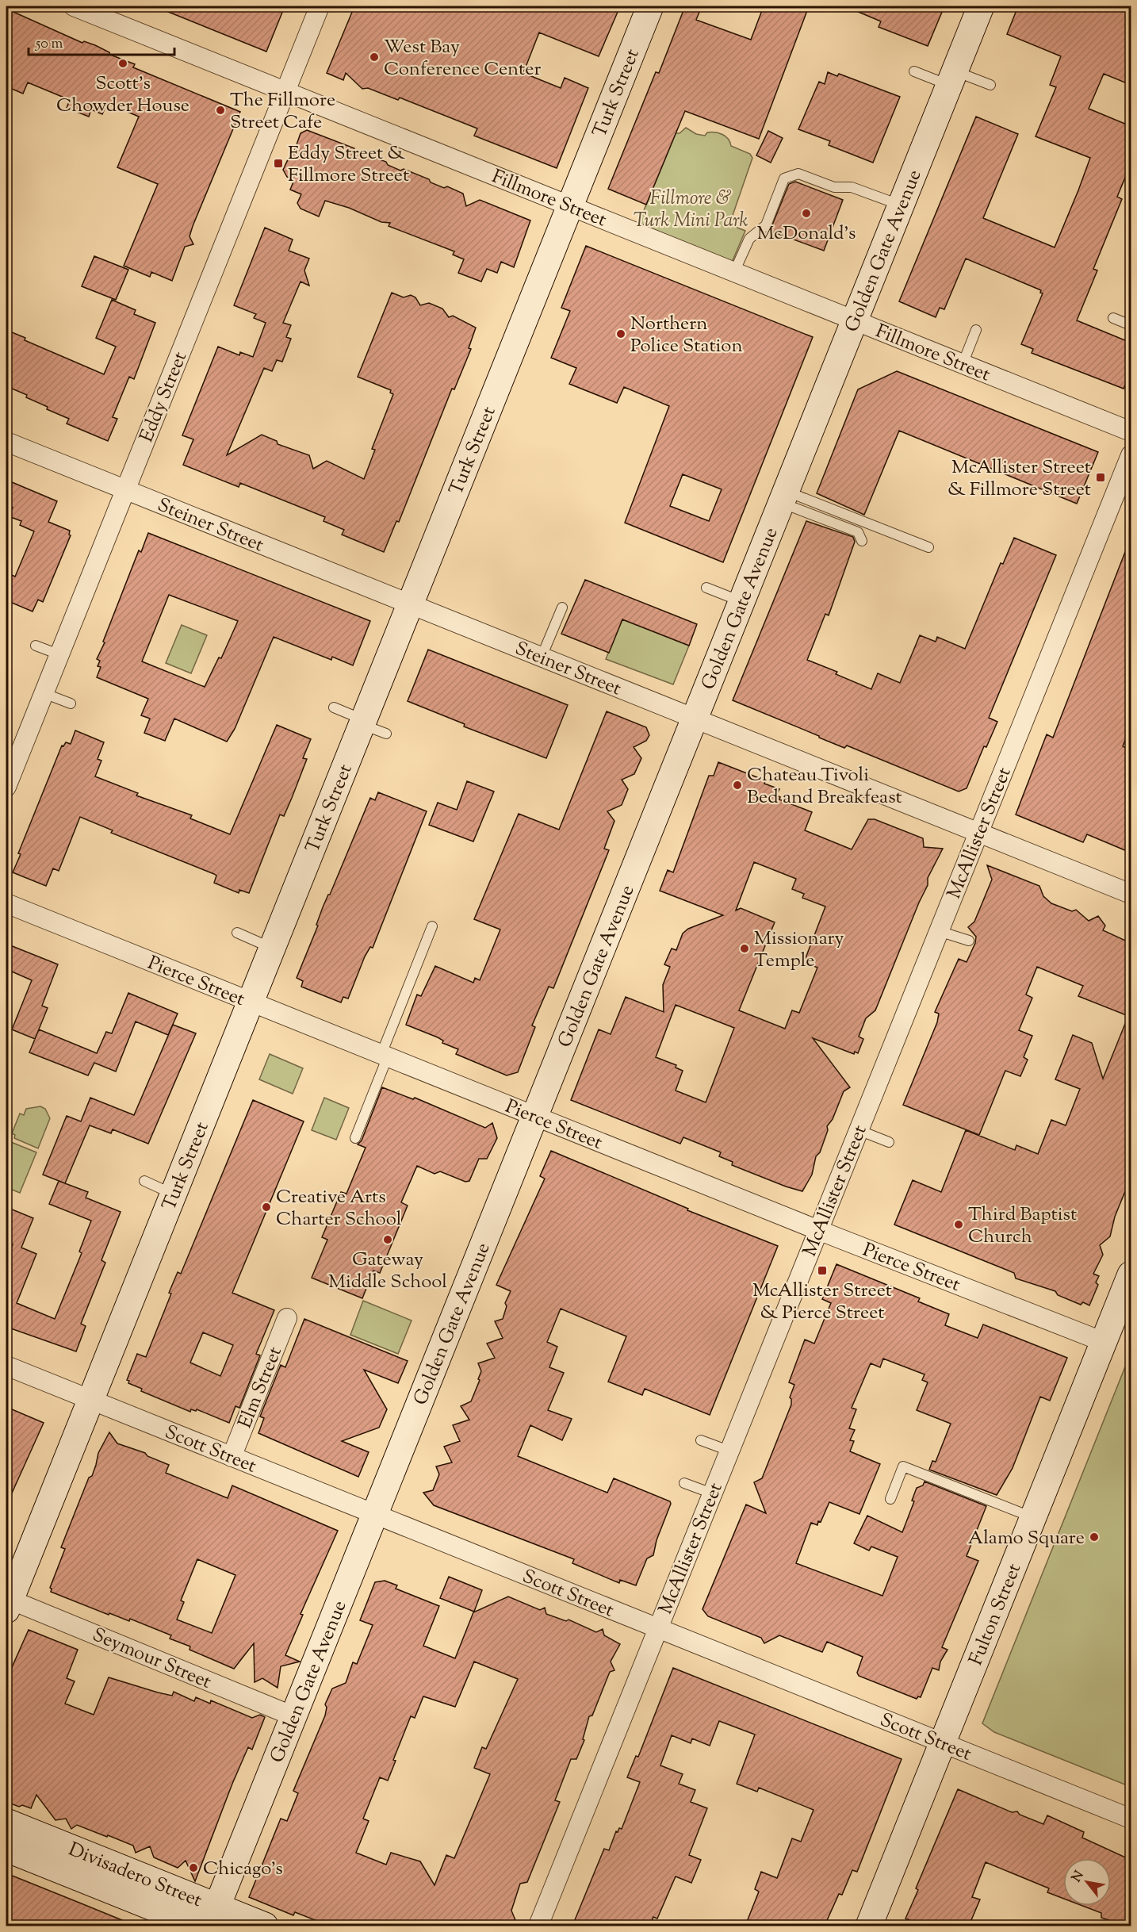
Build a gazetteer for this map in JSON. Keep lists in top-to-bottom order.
{
  "streets": {
    "main road": [
      "Turk Street",
      "Golden Gate Avenue",
      "Fulton Street",
      "Divisadero Street"
    ],
    "street": [
      "Fillmore Street",
      "Eddy Street",
      "Steiner Street",
      "McAllister Street",
      "Pierce Street",
      "Elm Street",
      "Scott Street",
      "Seymour Street"
    ]
  },
  "crossings": [
    ["Turk Street", "Fillmore Street"],
    ["Turk Street", "Steiner Street"],
    ["Turk Street", "Pierce Street"],
    ["Turk Street", "Scott Street"],
    ["Turk Street", "Seymour Street"],
    ["Fillmore Street", "Golden Gate Avenue"],
    ["Fillmore Street", "Eddy Street"],
    ["Golden Gate Avenue", "Steiner Street"],
    ["Golden Gate Avenue", "Pierce Street"],
    ["Golden Gate Avenue", "Scott Street"],
    ["Golden Gate Avenue", "Seymour Street"],
    ["Golden Gate Avenue", "Divisadero Street"],
    ["Eddy Street", "Steiner Street"],
    ["Steiner Street", "McAllister Street"],
    ["McAllister Street", "Pierce Street"],
    ["McAllister Street", "Scott Street"],
    ["Pierce Street", "Fulton Street"],
    ["Elm Street", "Scott Street"],
    ["Scott Street", "Fulton Street"]
  ],
  "parks": ["Fillmore & Turk Mini Park"],
  "places": {
    "other": [
      "West Bay Conference Center",
      "Scott's Chowder House",
      "The Fillmore Street Cafe",
      "McDonald's",
      "Northern Police Station",
      "Chateau Tivoli Bed and Breakfeast",
      "Missionary Temple",
      "Creative Arts Charter School",
      "Third Baptist Church",
      "Gateway Middle School",
      "Alamo Square",
      "Chicago's"
    ],
    "transit": ["Eddy Street & Fillmore Street", "McAllister Street & Fillmore Street", "McAllister Street & Pierce Street"]
  },
  "scale_bar": "50 m",
  "north": "top left"
}
